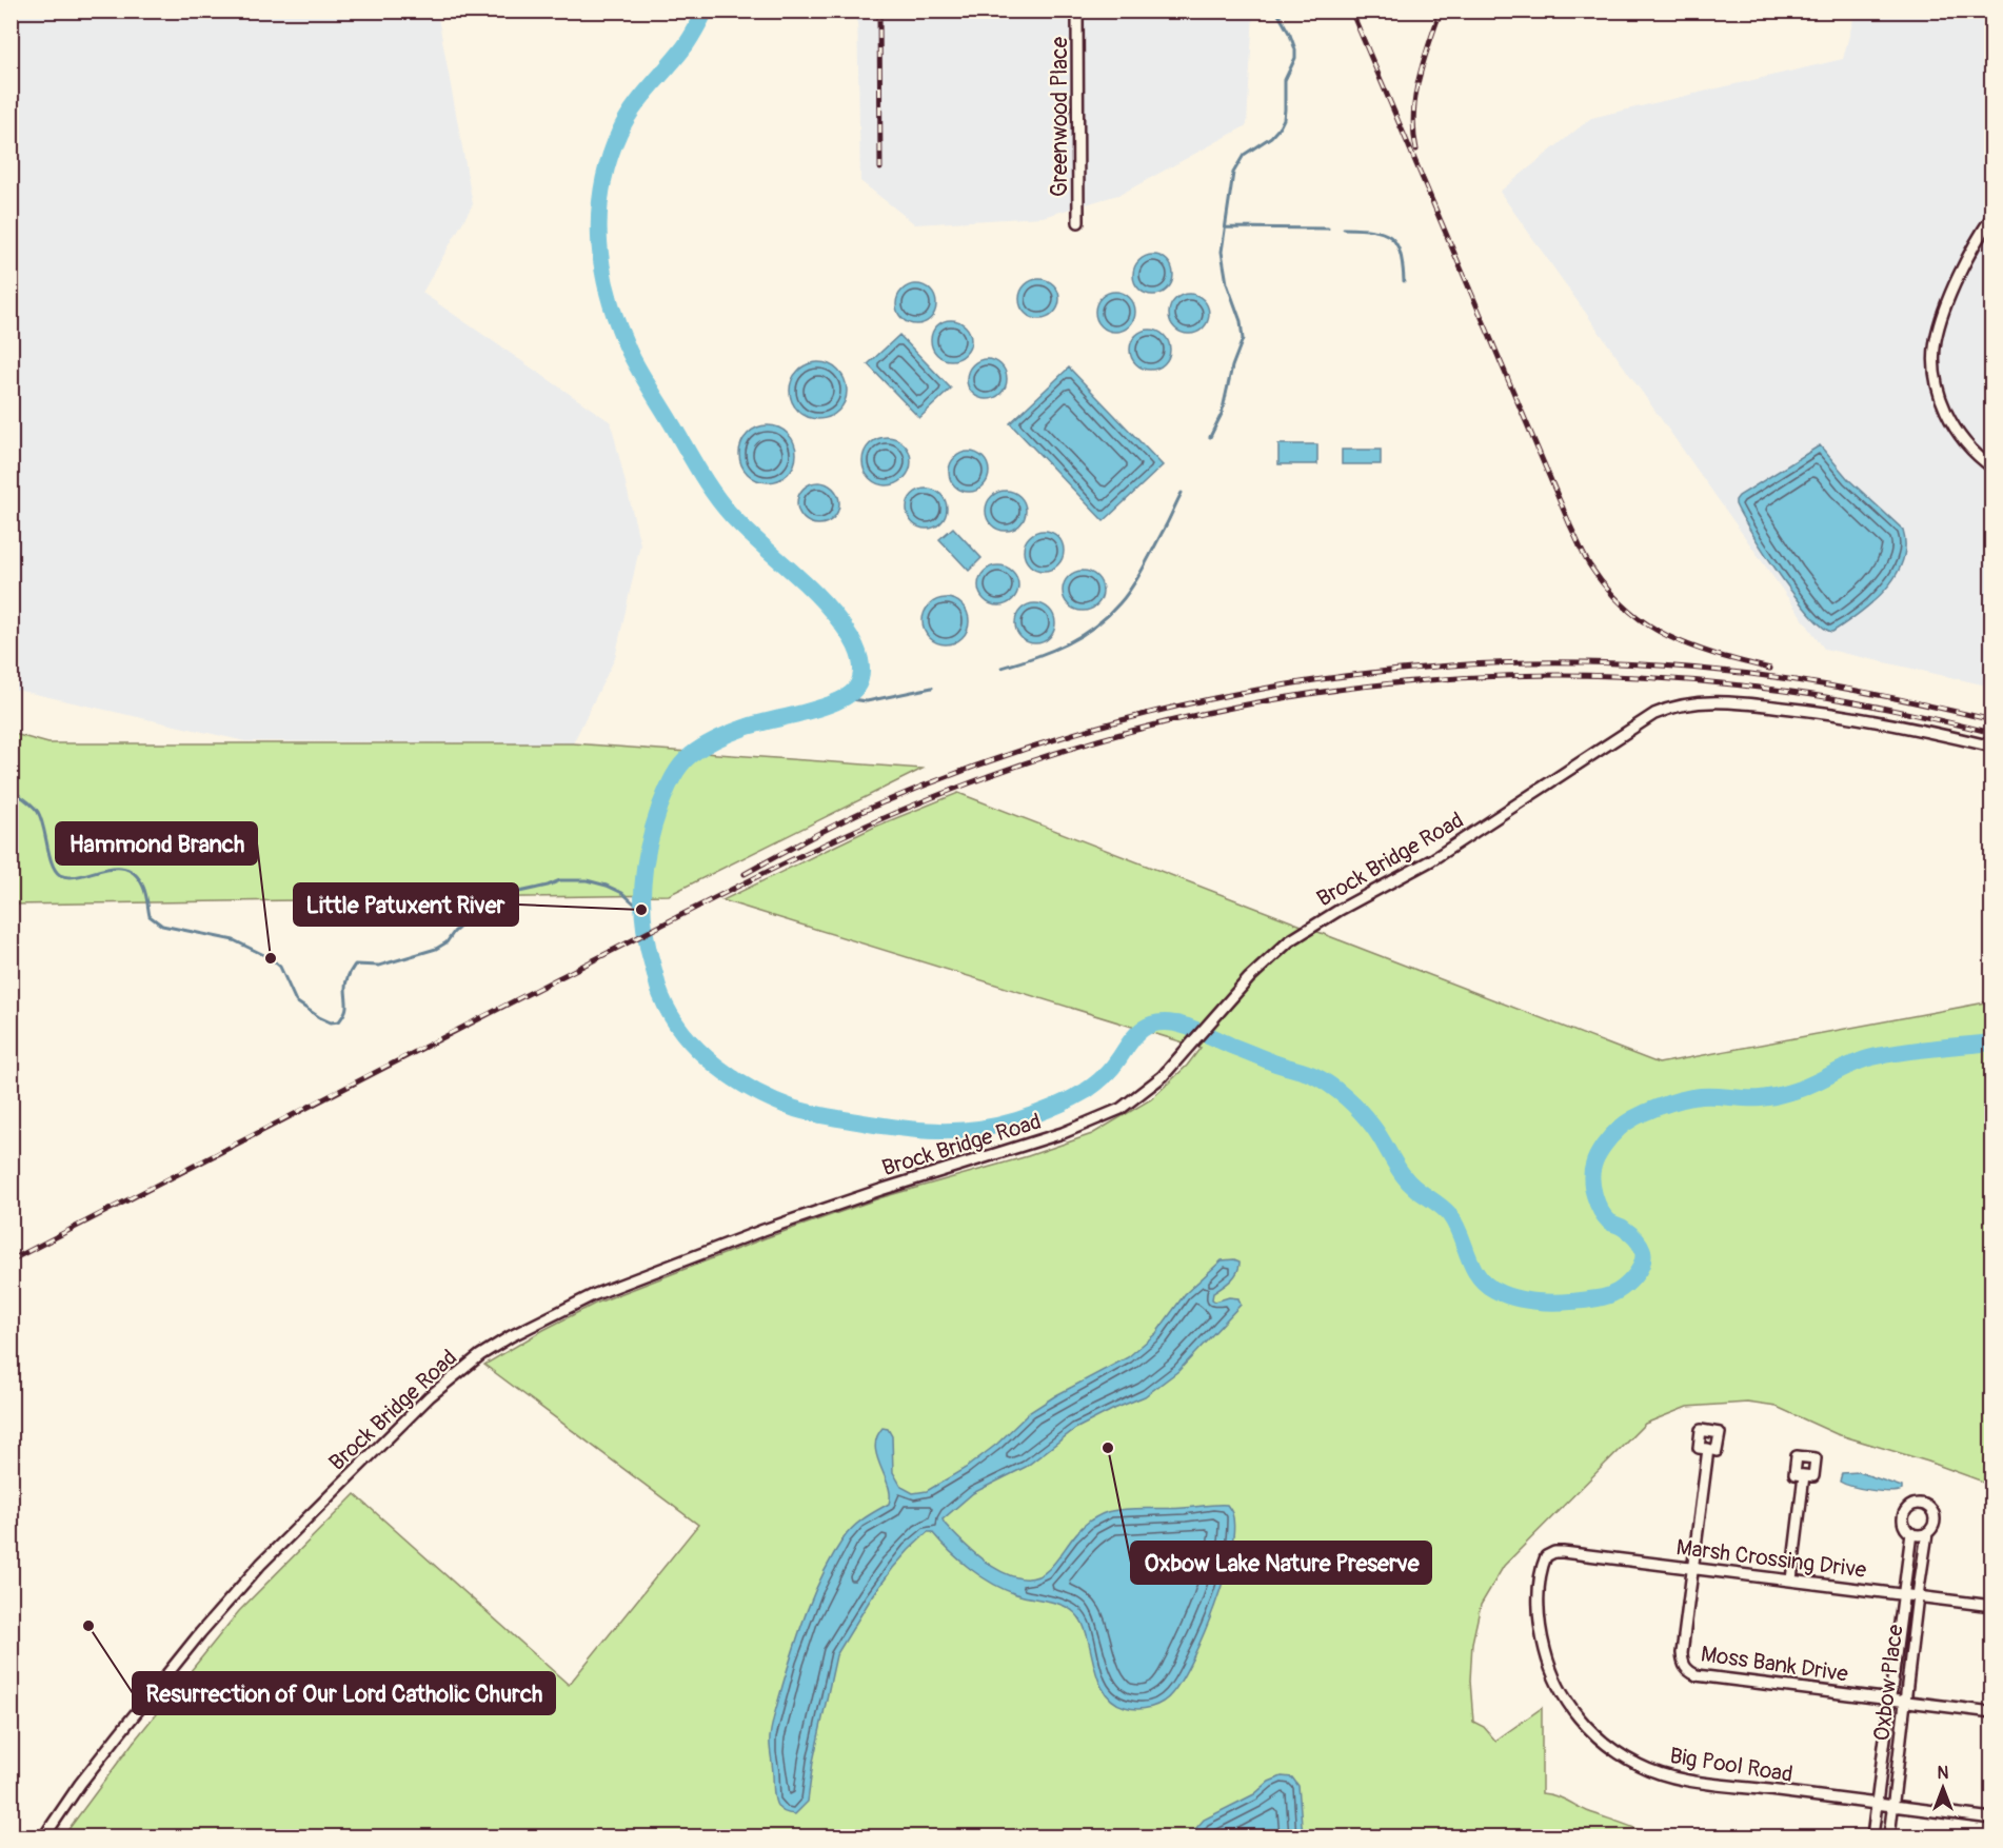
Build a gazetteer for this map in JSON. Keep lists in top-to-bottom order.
{
  "streets": {
    "street": [
      "Greenwood Place",
      "Brock Bridge Road",
      "Marsh Crossing Drive",
      "Moss Bank Drive",
      "Oxbow Place",
      "Big Pool Road"
    ]
  },
  "crossings": [
    ["Marsh Crossing Drive", "Moss Bank Drive"],
    ["Marsh Crossing Drive", "Oxbow Place"],
    ["Marsh Crossing Drive", "Big Pool Road"],
    ["Moss Bank Drive", "Oxbow Place"],
    ["Oxbow Place", "Big Pool Road"]
  ],
  "places": [
    "Little Patuxent River",
    "Hammond Branch",
    "Oxbow Lake Nature Preserve",
    "Resurrection of Our Lord Catholic Church"
  ],
  "north": "top"
}
